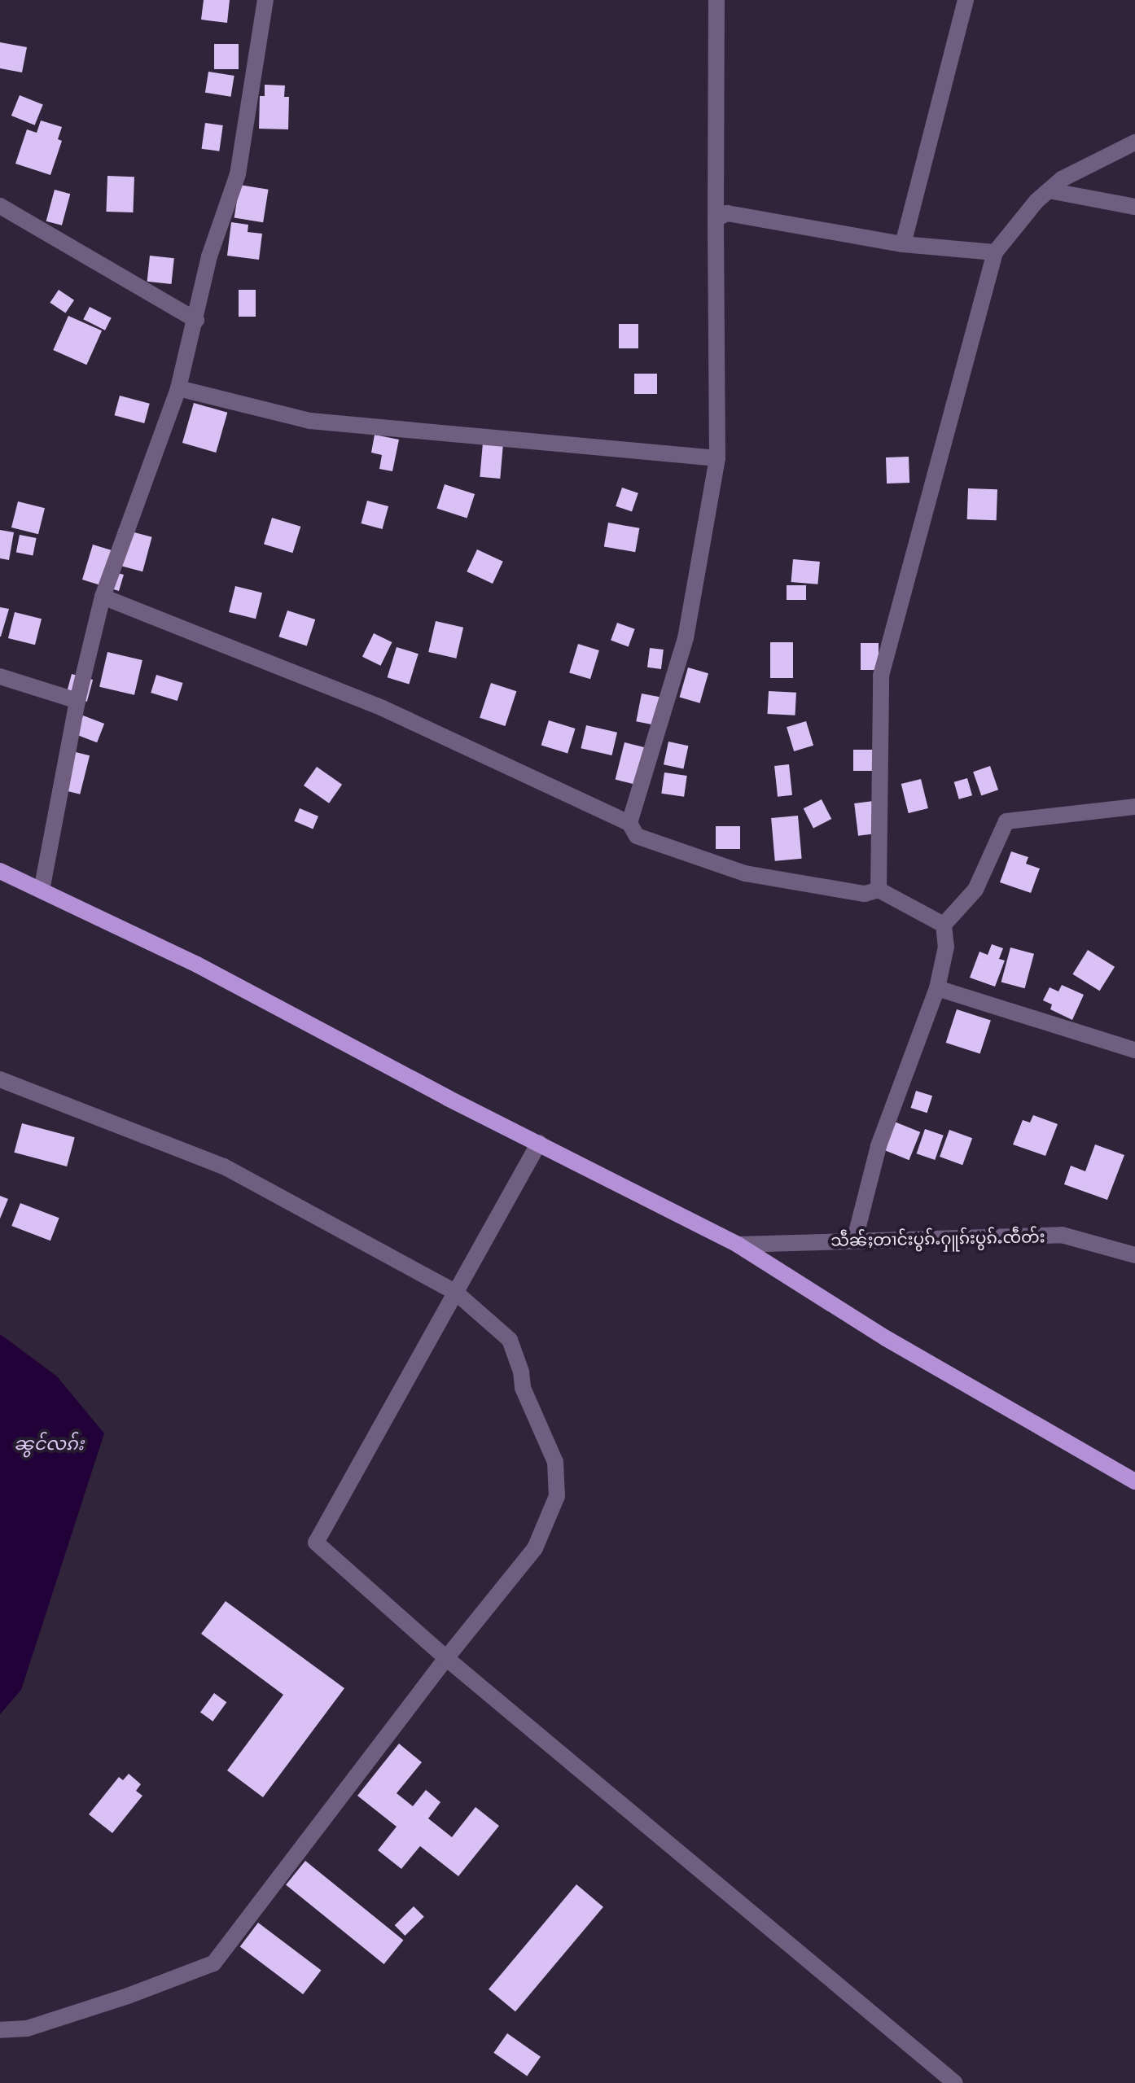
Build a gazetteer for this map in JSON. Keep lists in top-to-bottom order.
{
  "streets": {
    "street": ["သဵၼ်ႈတၢင်းပွၵ်ႉႁူၵ်းပွၵ်ႉၸဵတ်း"]
  },
  "water": ["ၼွင်လၵ်း"]
}
